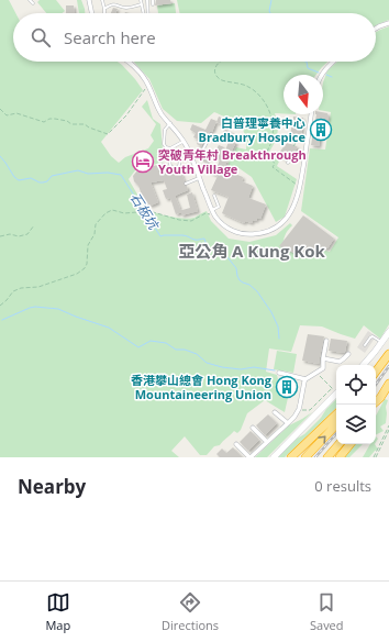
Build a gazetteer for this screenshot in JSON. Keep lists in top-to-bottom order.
{
  "districts": ["亞公角 A Kung Kok"],
  "water": ["石板坑"],
  "places": {
    "building": ["白普理寧養中心 Bradbury Hospice", "香港攀山總會 Hong Kong Mountaineering Union"],
    "hotel": ["突破青年村 Breakthrough Youth Village"]
  },
  "north": "bottom",
  "page": {
    "search": "Search here",
    "heading": ["Nearby", "0 results"],
    "nav": ["Map", "Directions", "Saved"]
  }
}
